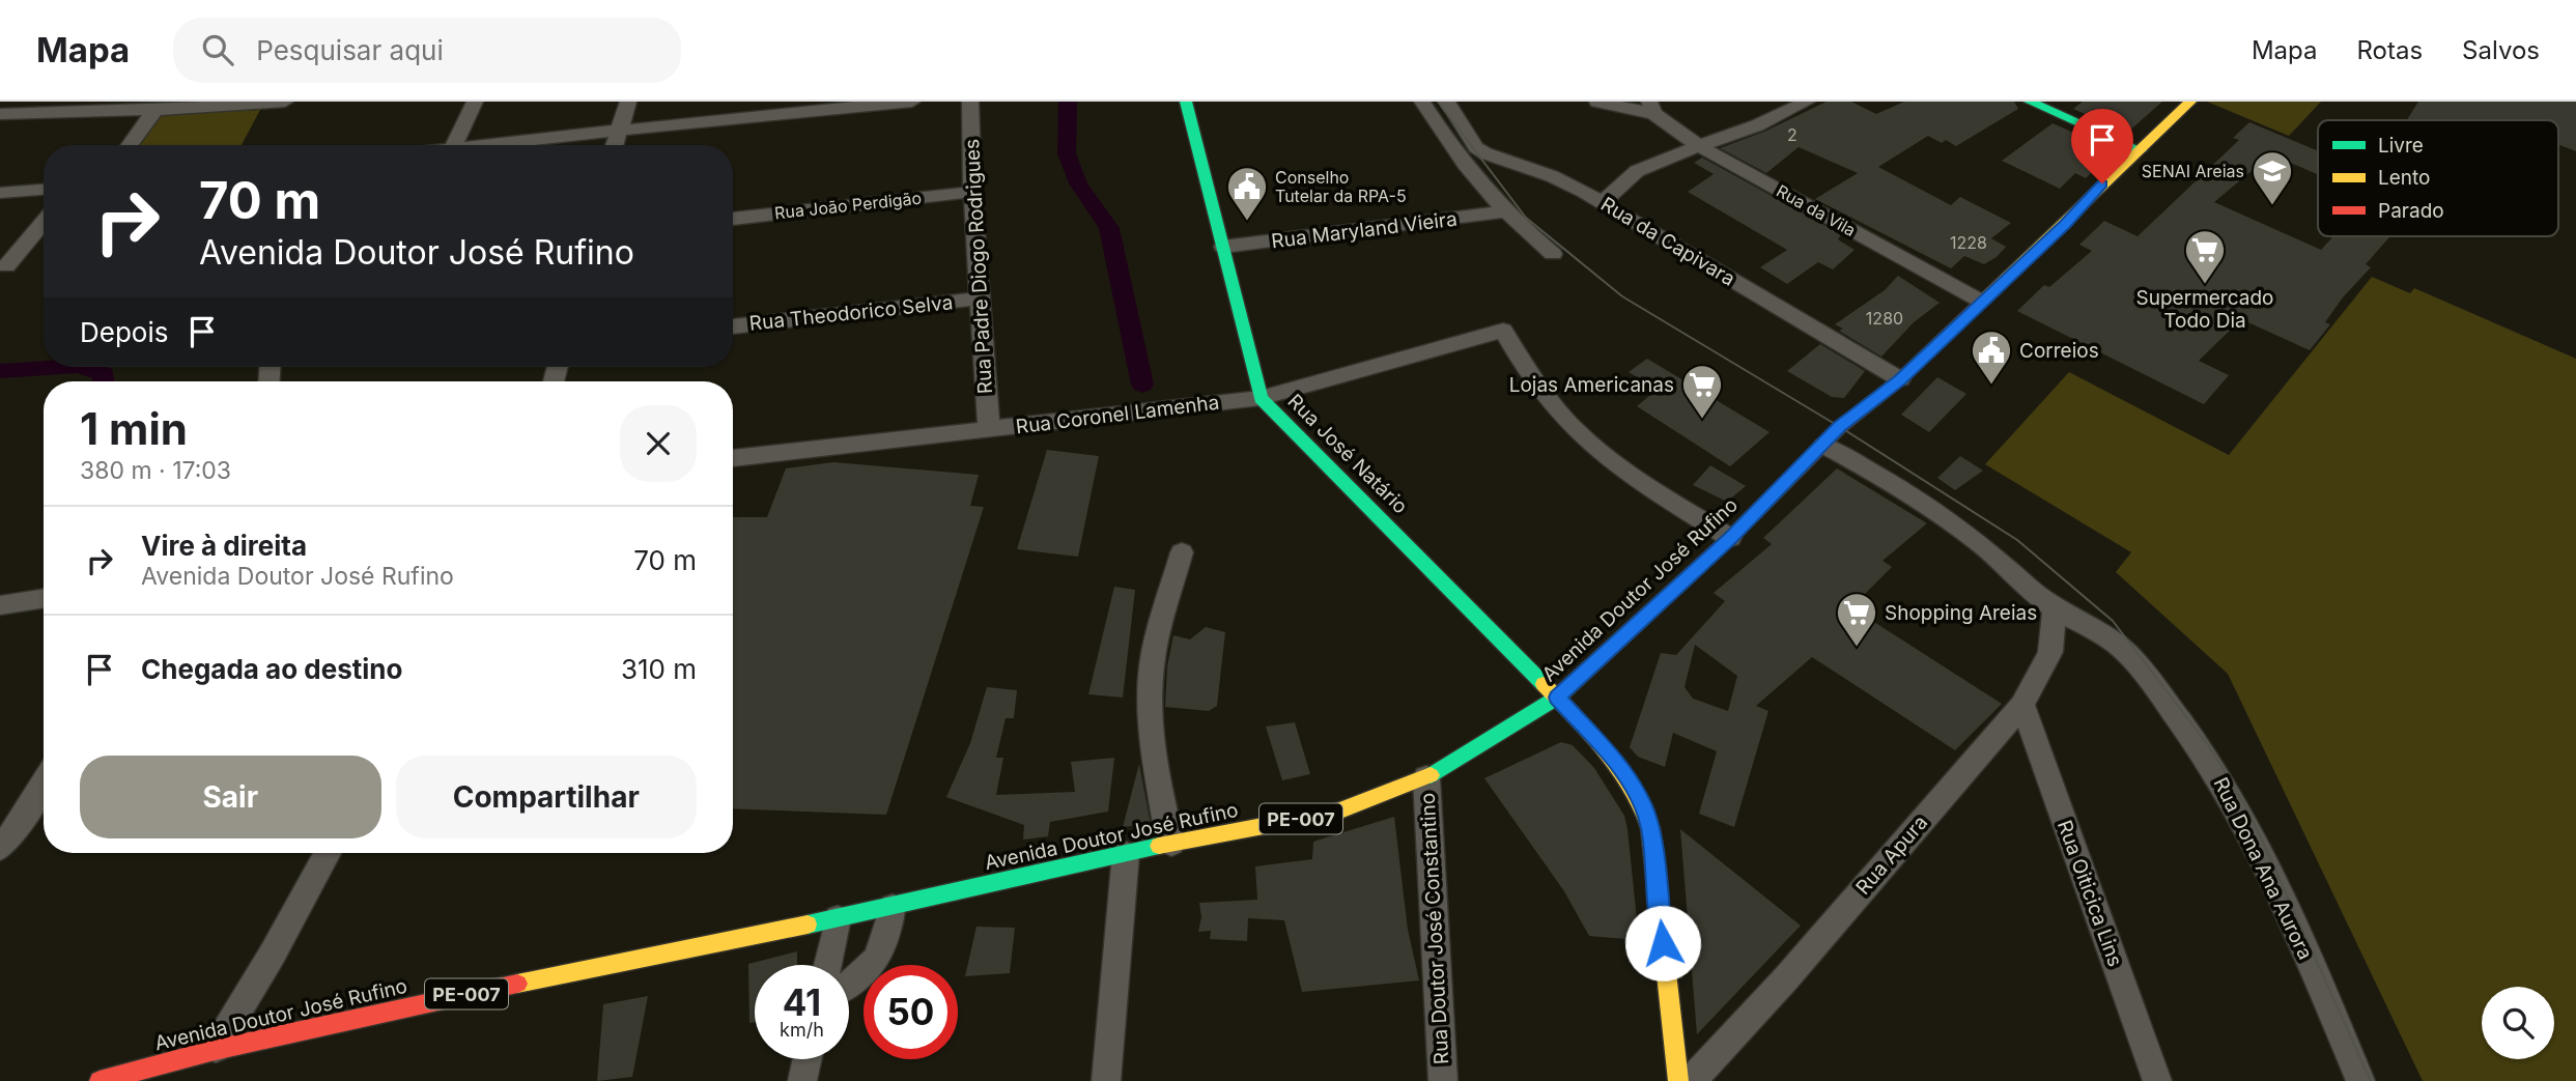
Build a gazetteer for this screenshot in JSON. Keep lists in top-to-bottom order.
{
  "streets": {
    "main road": ["Rua José Natário", "Avenida Doutor José Rufino", "PE-007"],
    "street": [
      "Rua João Perdigão",
      "Rua da Vila",
      "Rua Maryland Vieira",
      "Rua da Capivara",
      "Rua Padre Diogo Rodrigues",
      "Rua Theodorico Selva",
      "Rua Coronel Lamenha",
      "Rua Apura",
      "Rua Dona Ana Aurora",
      "Rua Oiticica Lins",
      "Rua Doutor José Constantino"
    ]
  },
  "crossings": [
    ["Rua João Perdigão", "Rua Padre Diogo Rodrigues"],
    ["Rua da Vila", "Avenida Doutor José Rufino"],
    ["Rua Maryland Vieira", "Rua José Natário"],
    ["Rua da Capivara", "Avenida Doutor José Rufino"],
    ["Rua Padre Diogo Rodrigues", "Rua Theodorico Selva"],
    ["Rua Padre Diogo Rodrigues", "Rua Coronel Lamenha"],
    ["Rua Coronel Lamenha", "Rua José Natário"],
    ["Rua Coronel Lamenha", "Avenida Doutor José Rufino"],
    ["Rua José Natário", "Avenida Doutor José Rufino"],
    ["Avenida Doutor José Rufino", "Rua Dona Ana Aurora"],
    ["Avenida Doutor José Rufino", "Rua Doutor José Constantino"],
    ["Rua Apura", "Rua Dona Ana Aurora"],
    ["Rua Apura", "Rua Oiticica Lins"]
  ],
  "places": {
    "school or university": ["SENAI Areias"],
    "public building": ["Conselho Tutelar da RPA-5", "Correios"],
    "supermarket": ["Supermercado Todo Dia", "Lojas Americanas", "Shopping Areias"]
  },
  "house_numbers": ["2", "1228", "1280"],
  "legend": ["Livre", "Lento", "Parado"],
  "page": {
    "header": "Mapa",
    "search": "Pesquisar aqui",
    "nav": ["Mapa", "Rotas", "Salvos"],
    "turn": ["70 m", "Avenida Doutor José Rufino"],
    "then": "Depois",
    "heading": ["1 min", "380 m · 17:03"],
    "list": [
      {
        "name": "Vire à direita",
        "note": "Avenida Doutor José Rufino",
        "value": "70 m"
      },
      {
        "name": "Chegada ao destino",
        "value": "310 m"
      }
    ],
    "buttons": ["Sair", "Compartilhar"],
    "speed": "41 km/h",
    "limit": "50"
  }
}
